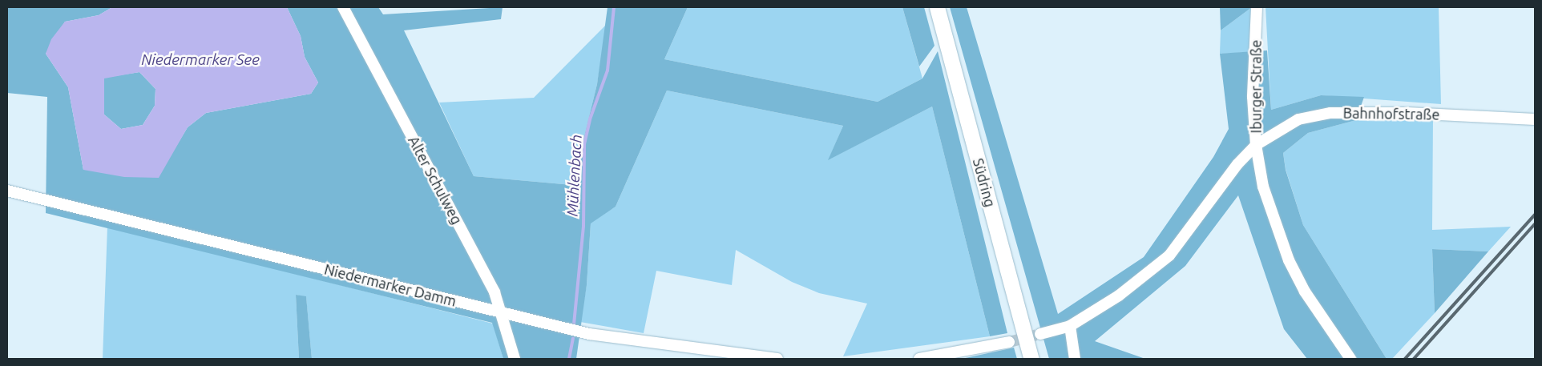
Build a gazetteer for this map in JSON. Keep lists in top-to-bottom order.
{
  "streets": {
    "main road": ["Südring"],
    "street": [
      "Iburger Straße",
      "Bahnhofstraße",
      "Alter Schulweg",
      "Niedermarker Damm"
    ]
  },
  "crossings": [
    ["Iburger Straße", "Bahnhofstraße"],
    ["Alter Schulweg", "Niedermarker Damm"]
  ],
  "water": ["Niedermarker See", "Mühlenbach"]
}
